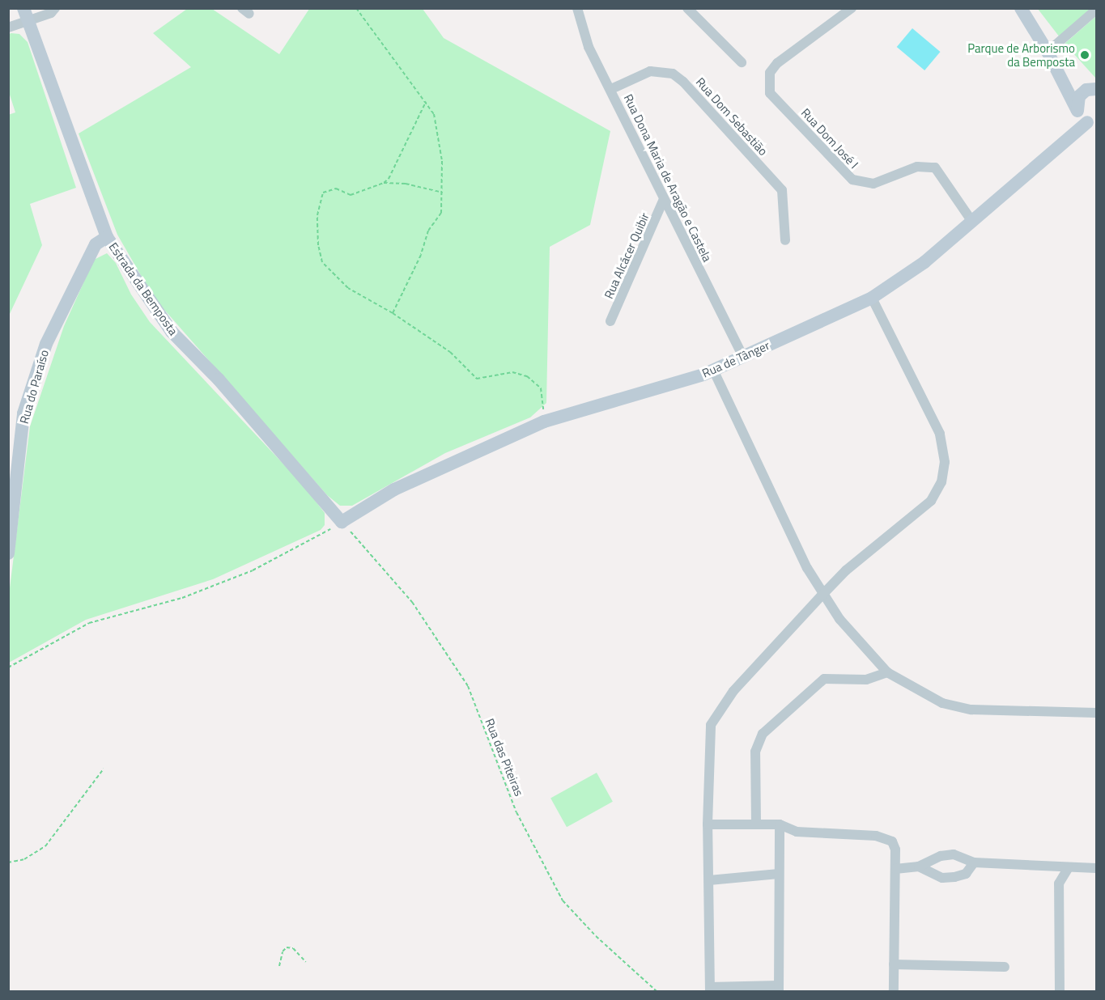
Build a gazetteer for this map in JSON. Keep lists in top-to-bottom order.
{
  "streets": {
    "street": [
      "Rua Dom Sebastião",
      "Rua Dom José I",
      "Rua Dona Maria de Aragão e Castela",
      "Rua Alcácer Quibir",
      "Estrada da Bemposta",
      "Rua de Tânger",
      "Rua do Paraíso"
    ],
    "path": ["Rua das Piteiras"]
  },
  "crossings": [
    ["Rua Dom Sebastião", "Rua Dona Maria de Aragão e Castela"],
    ["Rua Dom José I", "Rua de Tânger"],
    ["Rua Dona Maria de Aragão e Castela", "Rua Alcácer Quibir"],
    ["Rua Dona Maria de Aragão e Castela", "Rua de Tânger"],
    ["Estrada da Bemposta", "Rua de Tânger"],
    ["Estrada da Bemposta", "Rua do Paraíso"],
    ["Estrada da Bemposta", "Rua das Piteiras"],
    ["Rua de Tânger", "Rua das Piteiras"]
  ],
  "places": ["Parque de Arborismo da Bemposta"]
}
